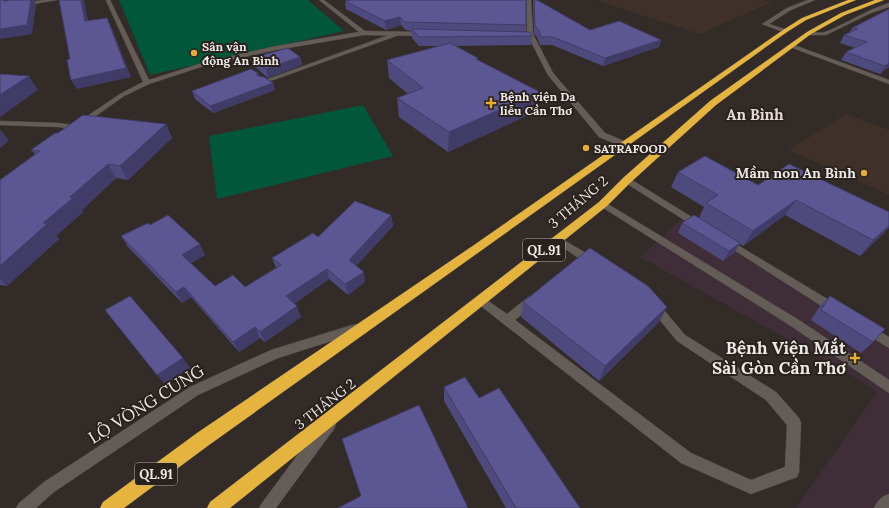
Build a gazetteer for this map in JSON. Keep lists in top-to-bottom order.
{
  "streets": {
    "highway": ["3 THÁNG 2", "QL.91"],
    "street": ["LỘ VÒNG CUNG"]
  },
  "crossings": [
    ["3 THÁNG 2", "LỘ VÒNG CUNG"]
  ],
  "districts": ["An Bình"],
  "places": {
    "other": ["Sân vận động An Bình", "SATRAFOOD", "Mầm non An Bình"],
    "health": ["Bệnh viện Da liễu Cần Thơ", "Bệnh Viện Mắt Sài Gòn Cần Thơ"]
  }
}
